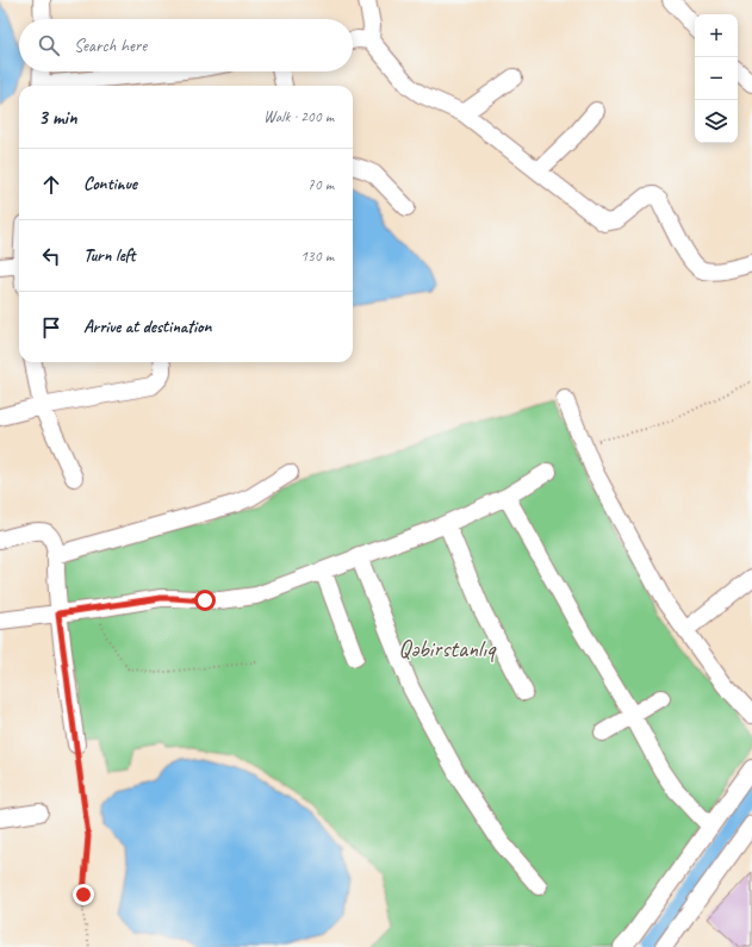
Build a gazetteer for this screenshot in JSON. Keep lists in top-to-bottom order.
{
  "parks": ["Qəbirstanlıq"],
  "page": {
    "map_buttons": ["+", "−"],
    "search": "Search here",
    "heading": ["3 min", "Walk · 200 m"],
    "list": [
      ["Continue", "70 m"],
      ["Turn left", "130 m"],
      "Arrive at destination"
    ]
  }
}
